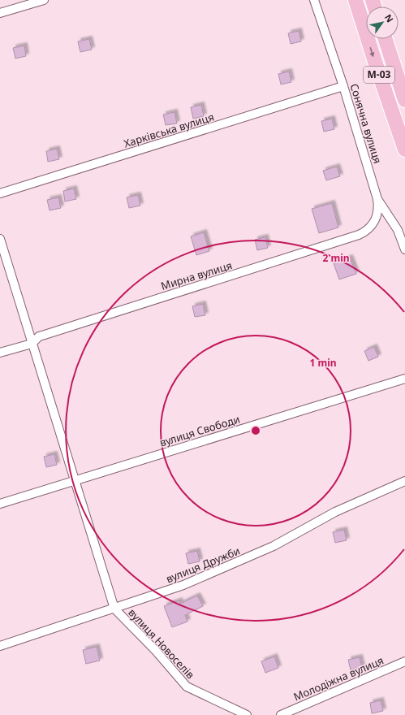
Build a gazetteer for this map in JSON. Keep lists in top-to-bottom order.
{
  "streets": {
    "highway": ["М-03"],
    "street": [
      "Сонячна вулиця",
      "Харківська вулиця",
      "Мирна вулиця",
      "вулиця Свободи",
      "вулиця Дружби",
      "вулиця Новоселів",
      "Молодіжна вулиця"
    ]
  },
  "crossings": [
    ["Сонячна вулиця", "Харківська вулиця"],
    ["Сонячна вулиця", "Мирна вулиця"],
    ["вулиця Дружби", "вулиця Новоселів"]
  ],
  "north": "top right",
  "rings": ["2 min", "1 min"]
}
